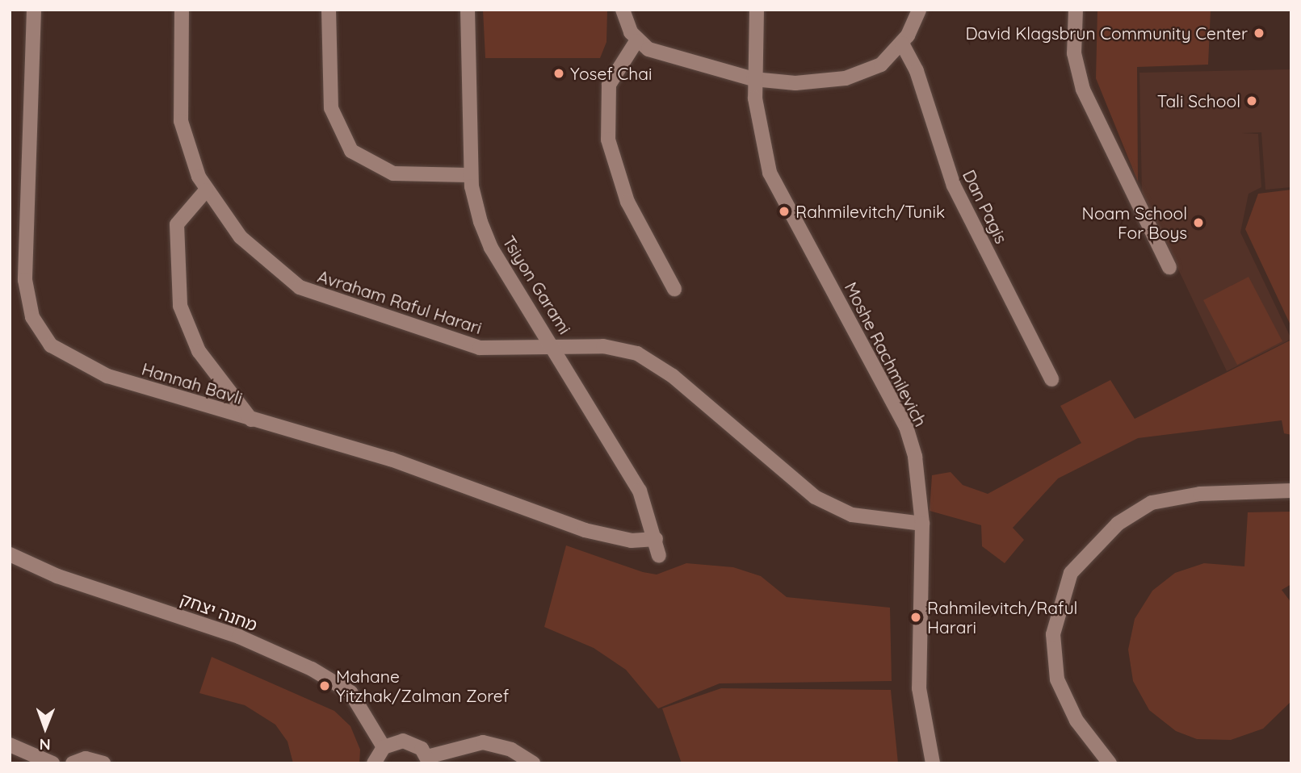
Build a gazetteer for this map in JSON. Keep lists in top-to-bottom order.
{
  "streets": {
    "street": [
      "Dan Pagis",
      "Tsiyon Garami",
      "Avraham Raful Harari",
      "Moshe Rachmilevich",
      "Hannah Bavli",
      "מחנה יצחק"
    ]
  },
  "crossings": [
    ["Tsiyon Garami", "Avraham Raful Harari"],
    ["Tsiyon Garami", "Hannah Bavli"],
    ["Avraham Raful Harari", "Moshe Rachmilevich"]
  ],
  "places": [
    "David Klagsbrun Community Center",
    "Yosef Chai",
    "Tali School",
    "Rahmilevitch/Tunik",
    "Noam School For Boys",
    "Rahmilevitch/Raful Harari",
    "Mahane Yitzhak/Zalman Zoref"
  ],
  "north": "bottom"
}
